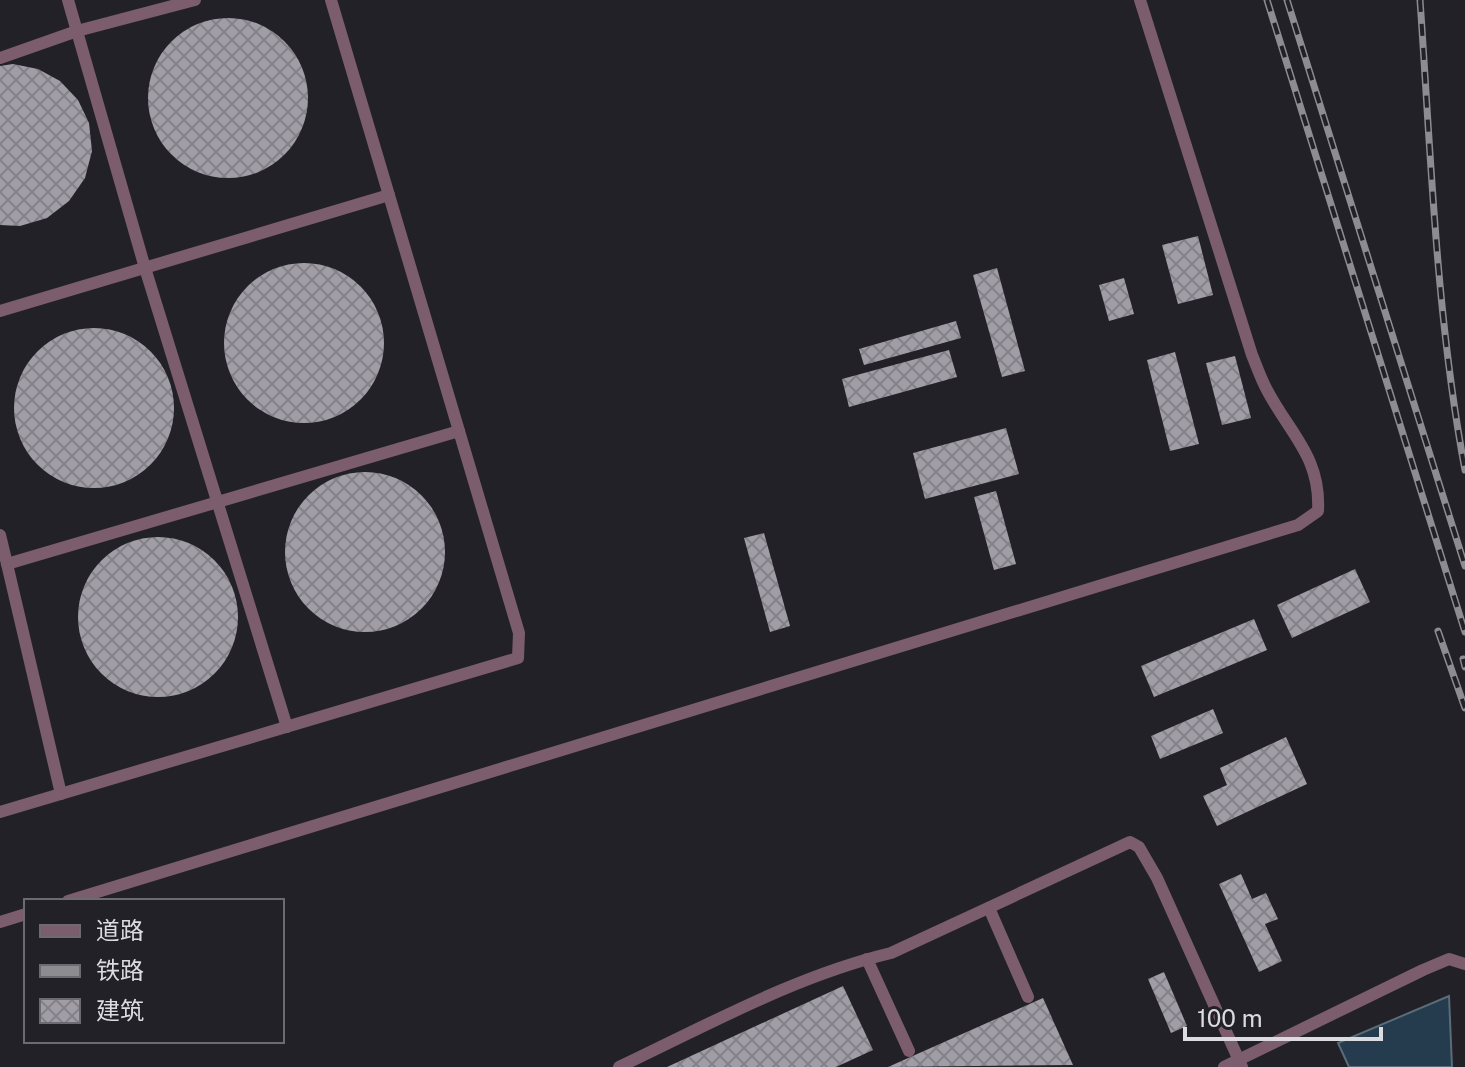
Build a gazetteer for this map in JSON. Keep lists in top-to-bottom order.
{
  "legend": ["道路", "铁路", "建筑"],
  "scale_bar": "100 m"
}
